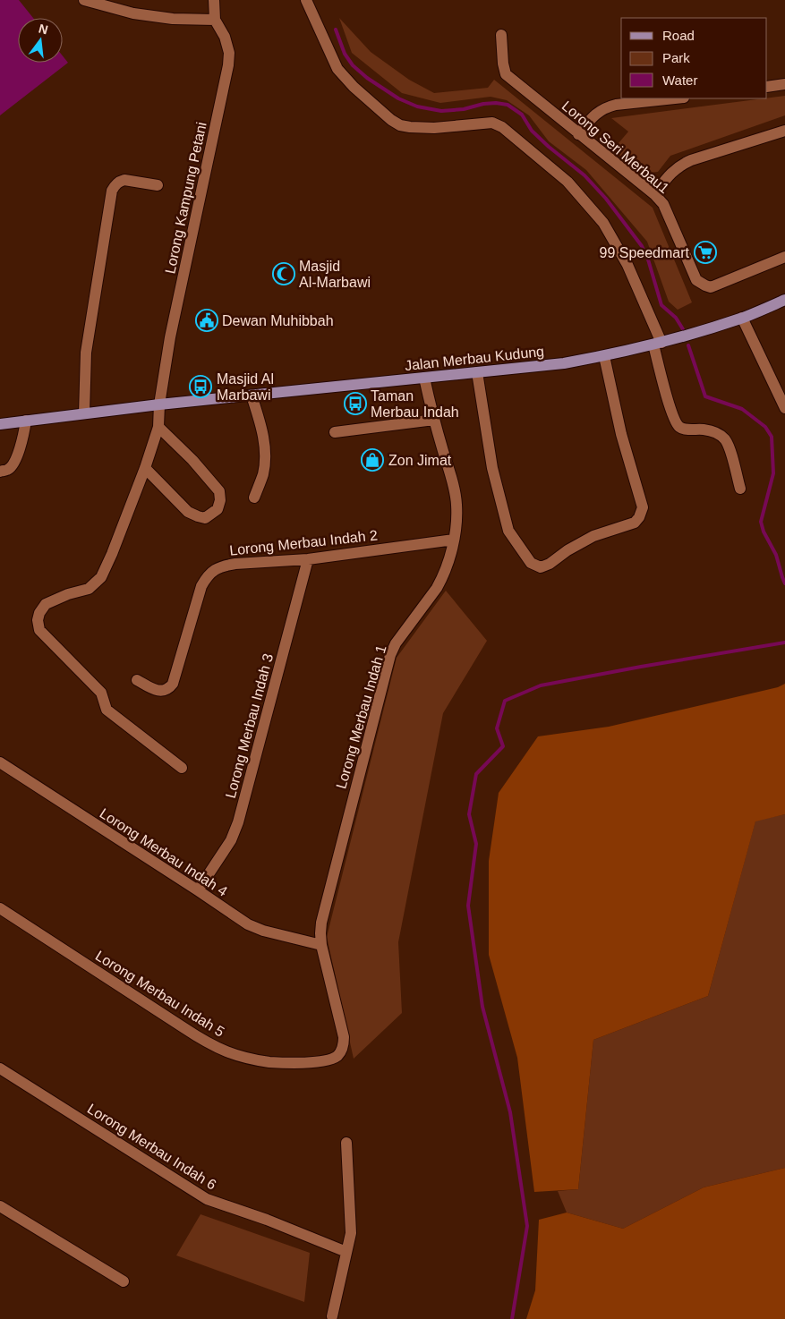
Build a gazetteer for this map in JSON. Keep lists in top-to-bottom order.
{
  "streets": {
    "main road": ["Jalan Merbau Kudung"],
    "street": [
      "Lorong Seri Merbau1",
      "Lorong Kampung Petani",
      "Lorong Merbau Indah 2",
      "Lorong Merbau Indah 1",
      "Lorong Merbau Indah 3",
      "Lorong Merbau Indah 4",
      "Lorong Merbau Indah 5",
      "Lorong Merbau Indah 6"
    ]
  },
  "crossings": [
    ["Lorong Kampung Petani", "Jalan Merbau Kudung"],
    ["Jalan Merbau Kudung", "Lorong Merbau Indah 1"],
    ["Lorong Merbau Indah 2", "Lorong Merbau Indah 1"],
    ["Lorong Merbau Indah 2", "Lorong Merbau Indah 3"],
    ["Lorong Merbau Indah 1", "Lorong Merbau Indah 4"],
    ["Lorong Merbau Indah 1", "Lorong Merbau Indah 5"],
    ["Lorong Merbau Indah 3", "Lorong Merbau Indah 4"]
  ],
  "places": {
    "supermarket": ["99 Speedmart"],
    "mosque": ["Masjid Al-Marbawi"],
    "public building": ["Dewan Muhibbah"],
    "bus stop": ["Masjid Al Marbawi", "Taman Merbau Indah"],
    "shop": ["Zon Jimat"]
  },
  "legend": ["Road", "Park", "Water"],
  "north": "top"
}
